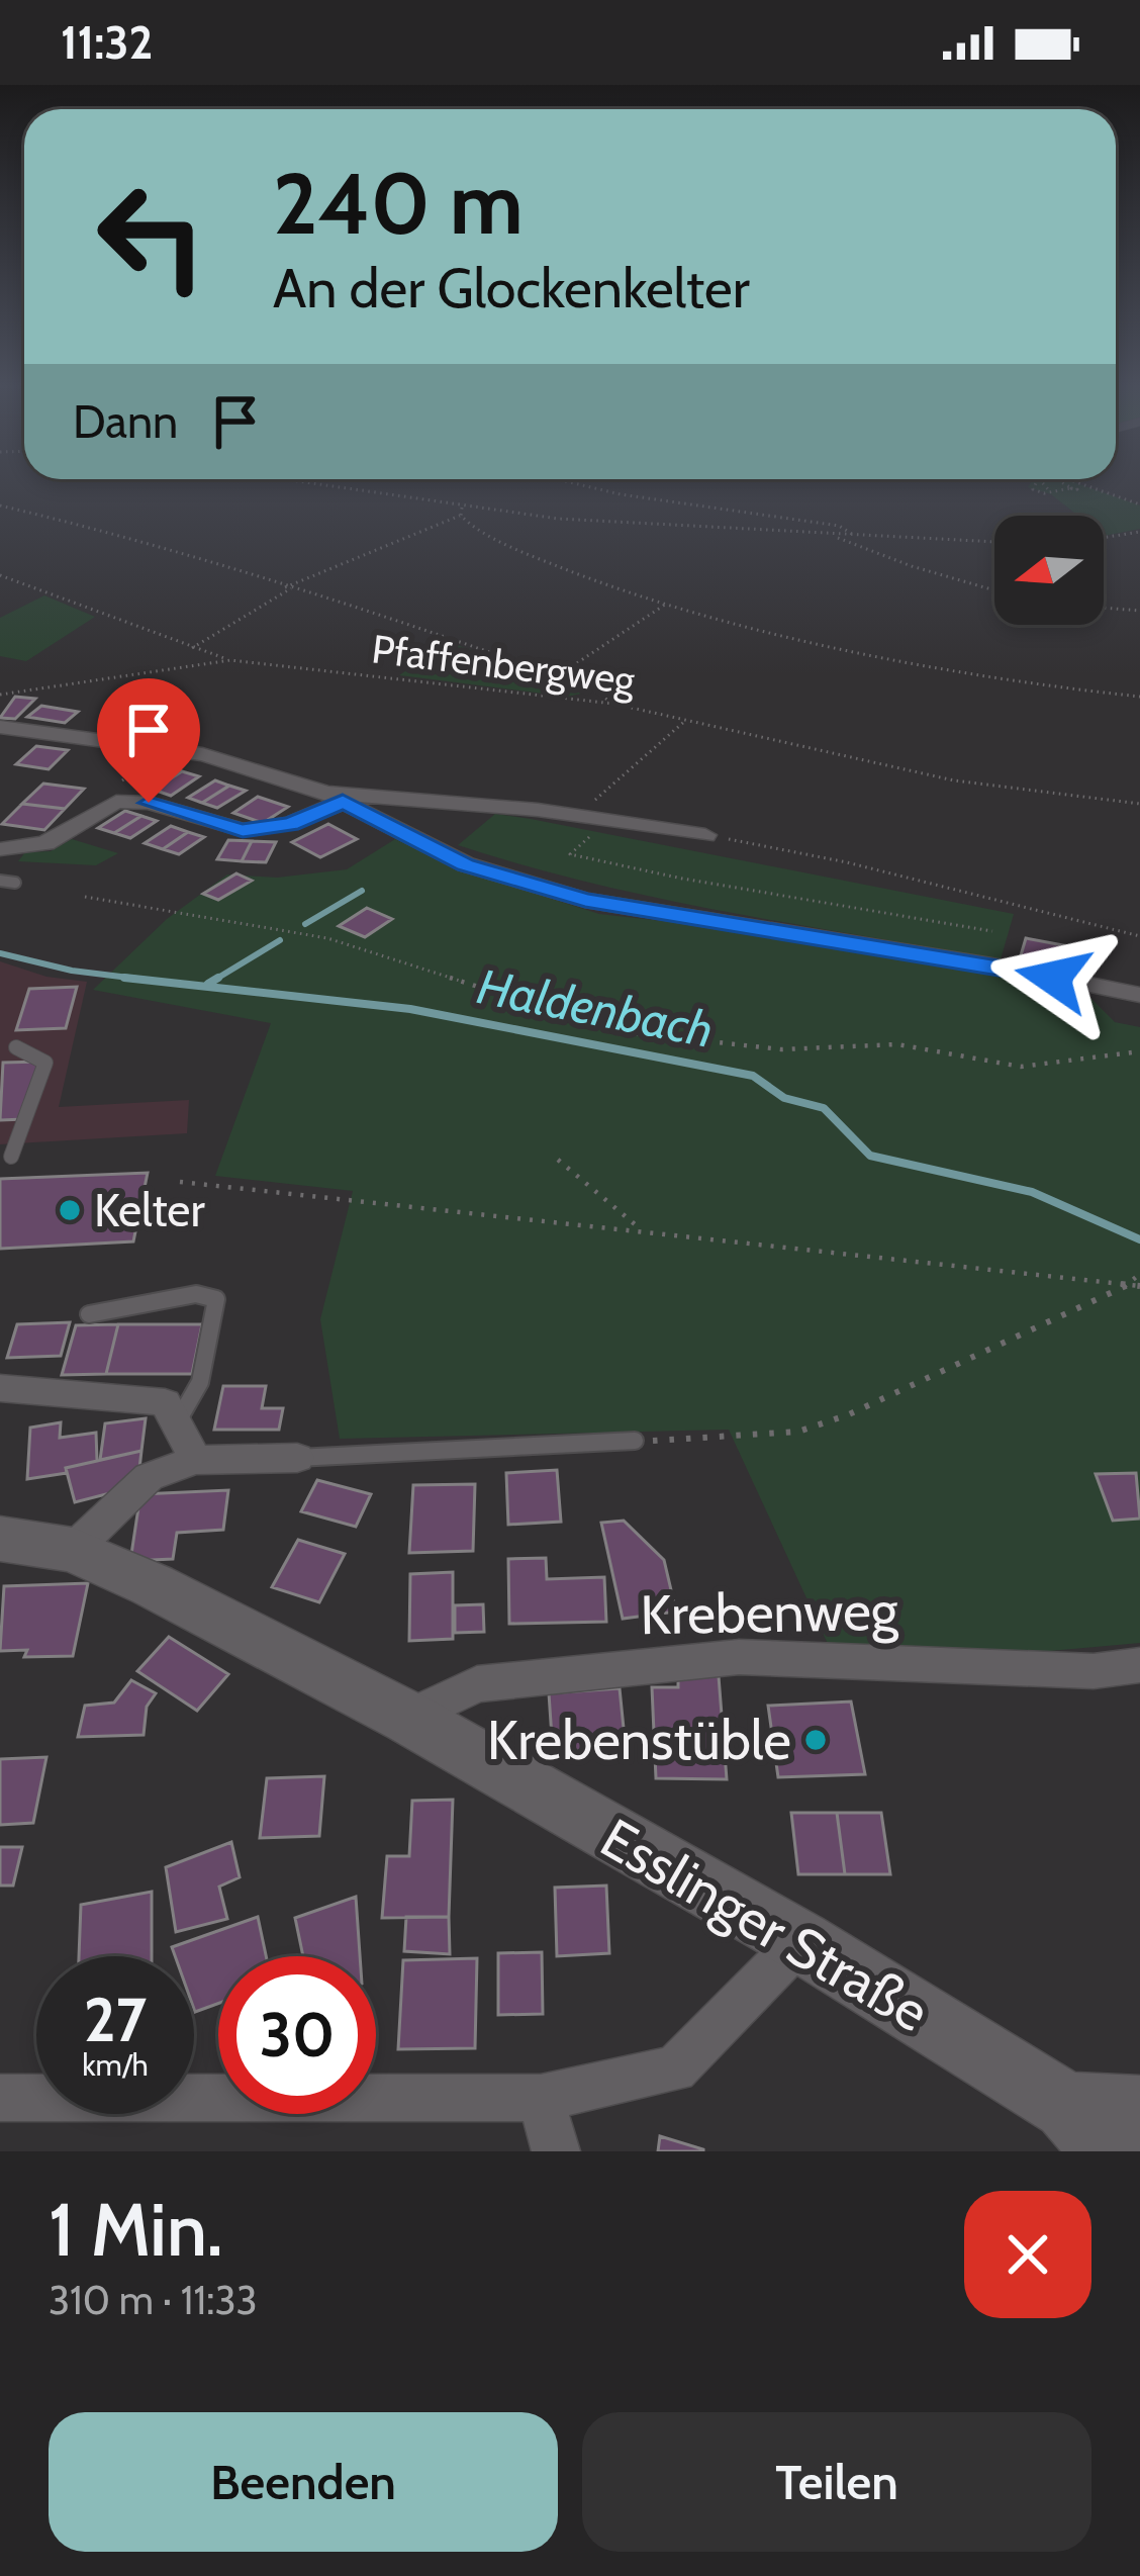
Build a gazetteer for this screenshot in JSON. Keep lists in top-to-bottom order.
{
  "streets": {
    "main road": ["Esslinger Straße"],
    "street": ["Krebenweg"],
    "path": ["Pfaffenbergweg"]
  },
  "crossings": [
    ["Krebenweg", "Esslinger Straße"]
  ],
  "water": ["Haldenbach"],
  "places": ["Kelter", "Krebenstüble"],
  "north": "left",
  "page": {
    "status": "11:32",
    "turn": ["240 m", "An der Glockenkelter"],
    "then": "Dann",
    "speed": "27 km/h",
    "limit": "30",
    "heading": ["1 Min.", "310 m · 11:33"],
    "buttons": ["Beenden", "Teilen"]
  }
}
